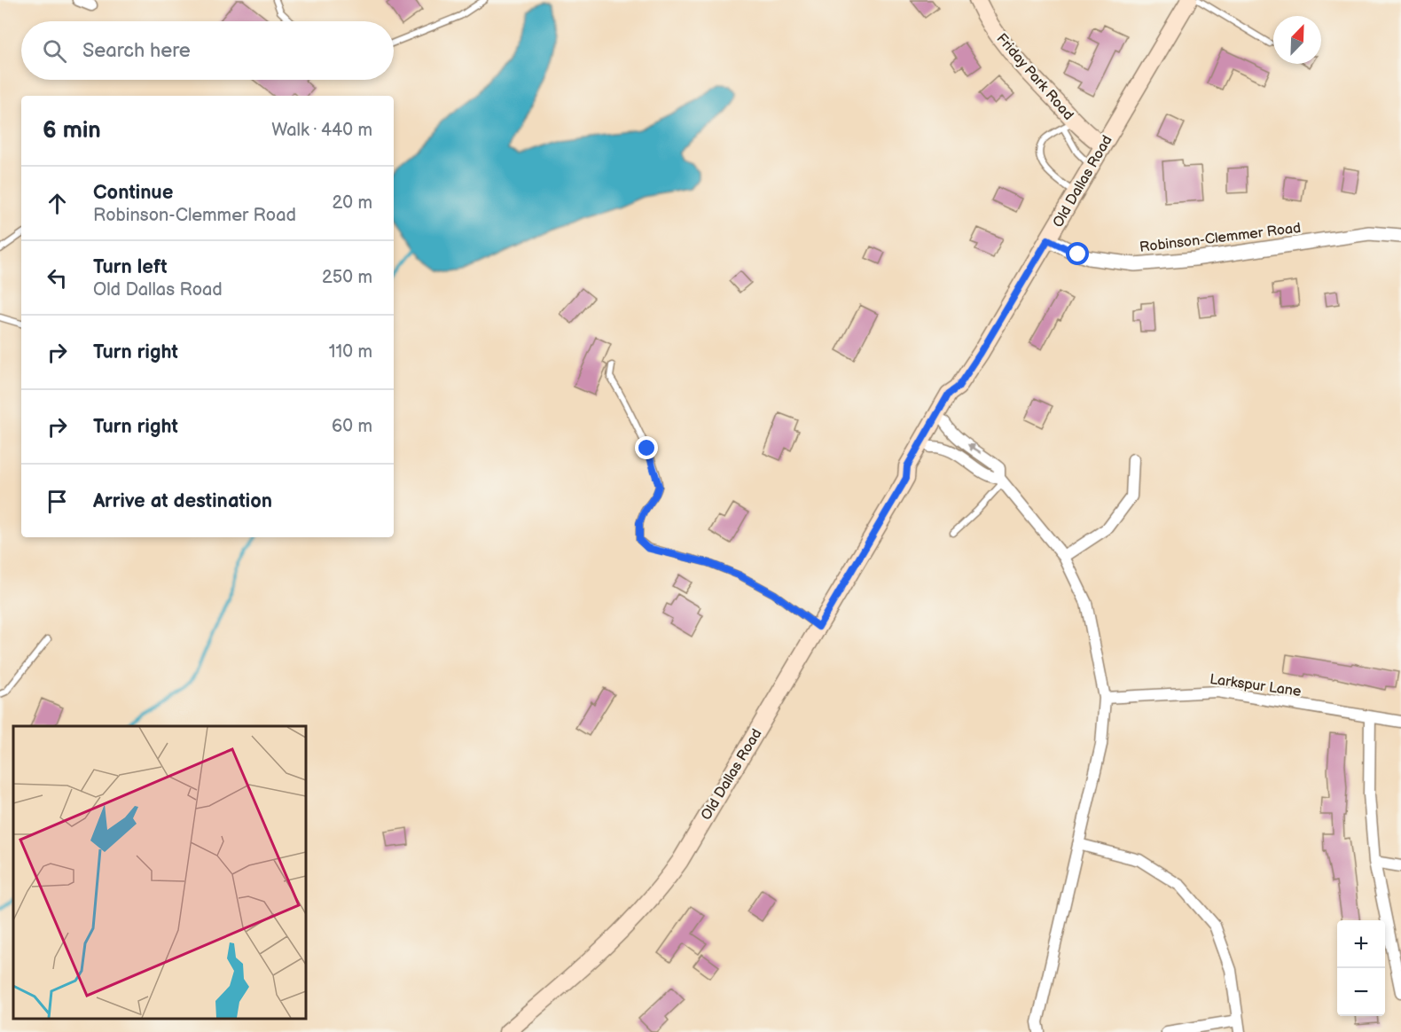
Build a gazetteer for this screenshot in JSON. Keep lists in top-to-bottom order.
{
  "streets": {
    "main road": ["Friday Park Road", "Old Dallas Road"],
    "street": ["Robinson-Clemmer Road", "Larkspur Lane"]
  },
  "crossings": [
    ["Friday Park Road", "Old Dallas Road"],
    ["Old Dallas Road", "Robinson-Clemmer Road"]
  ],
  "north": "top right",
  "page": {
    "search": "Search here",
    "heading": ["6 min", "Walk · 440 m"],
    "list": [
      ["Continue", "Robinson-Clemmer Road", "20 m"],
      ["Turn left", "Old Dallas Road", "250 m"],
      ["Turn right", "110 m"],
      ["Turn right", "60 m"],
      "Arrive at destination"
    ],
    "map_buttons": ["+", "−"]
  }
}
